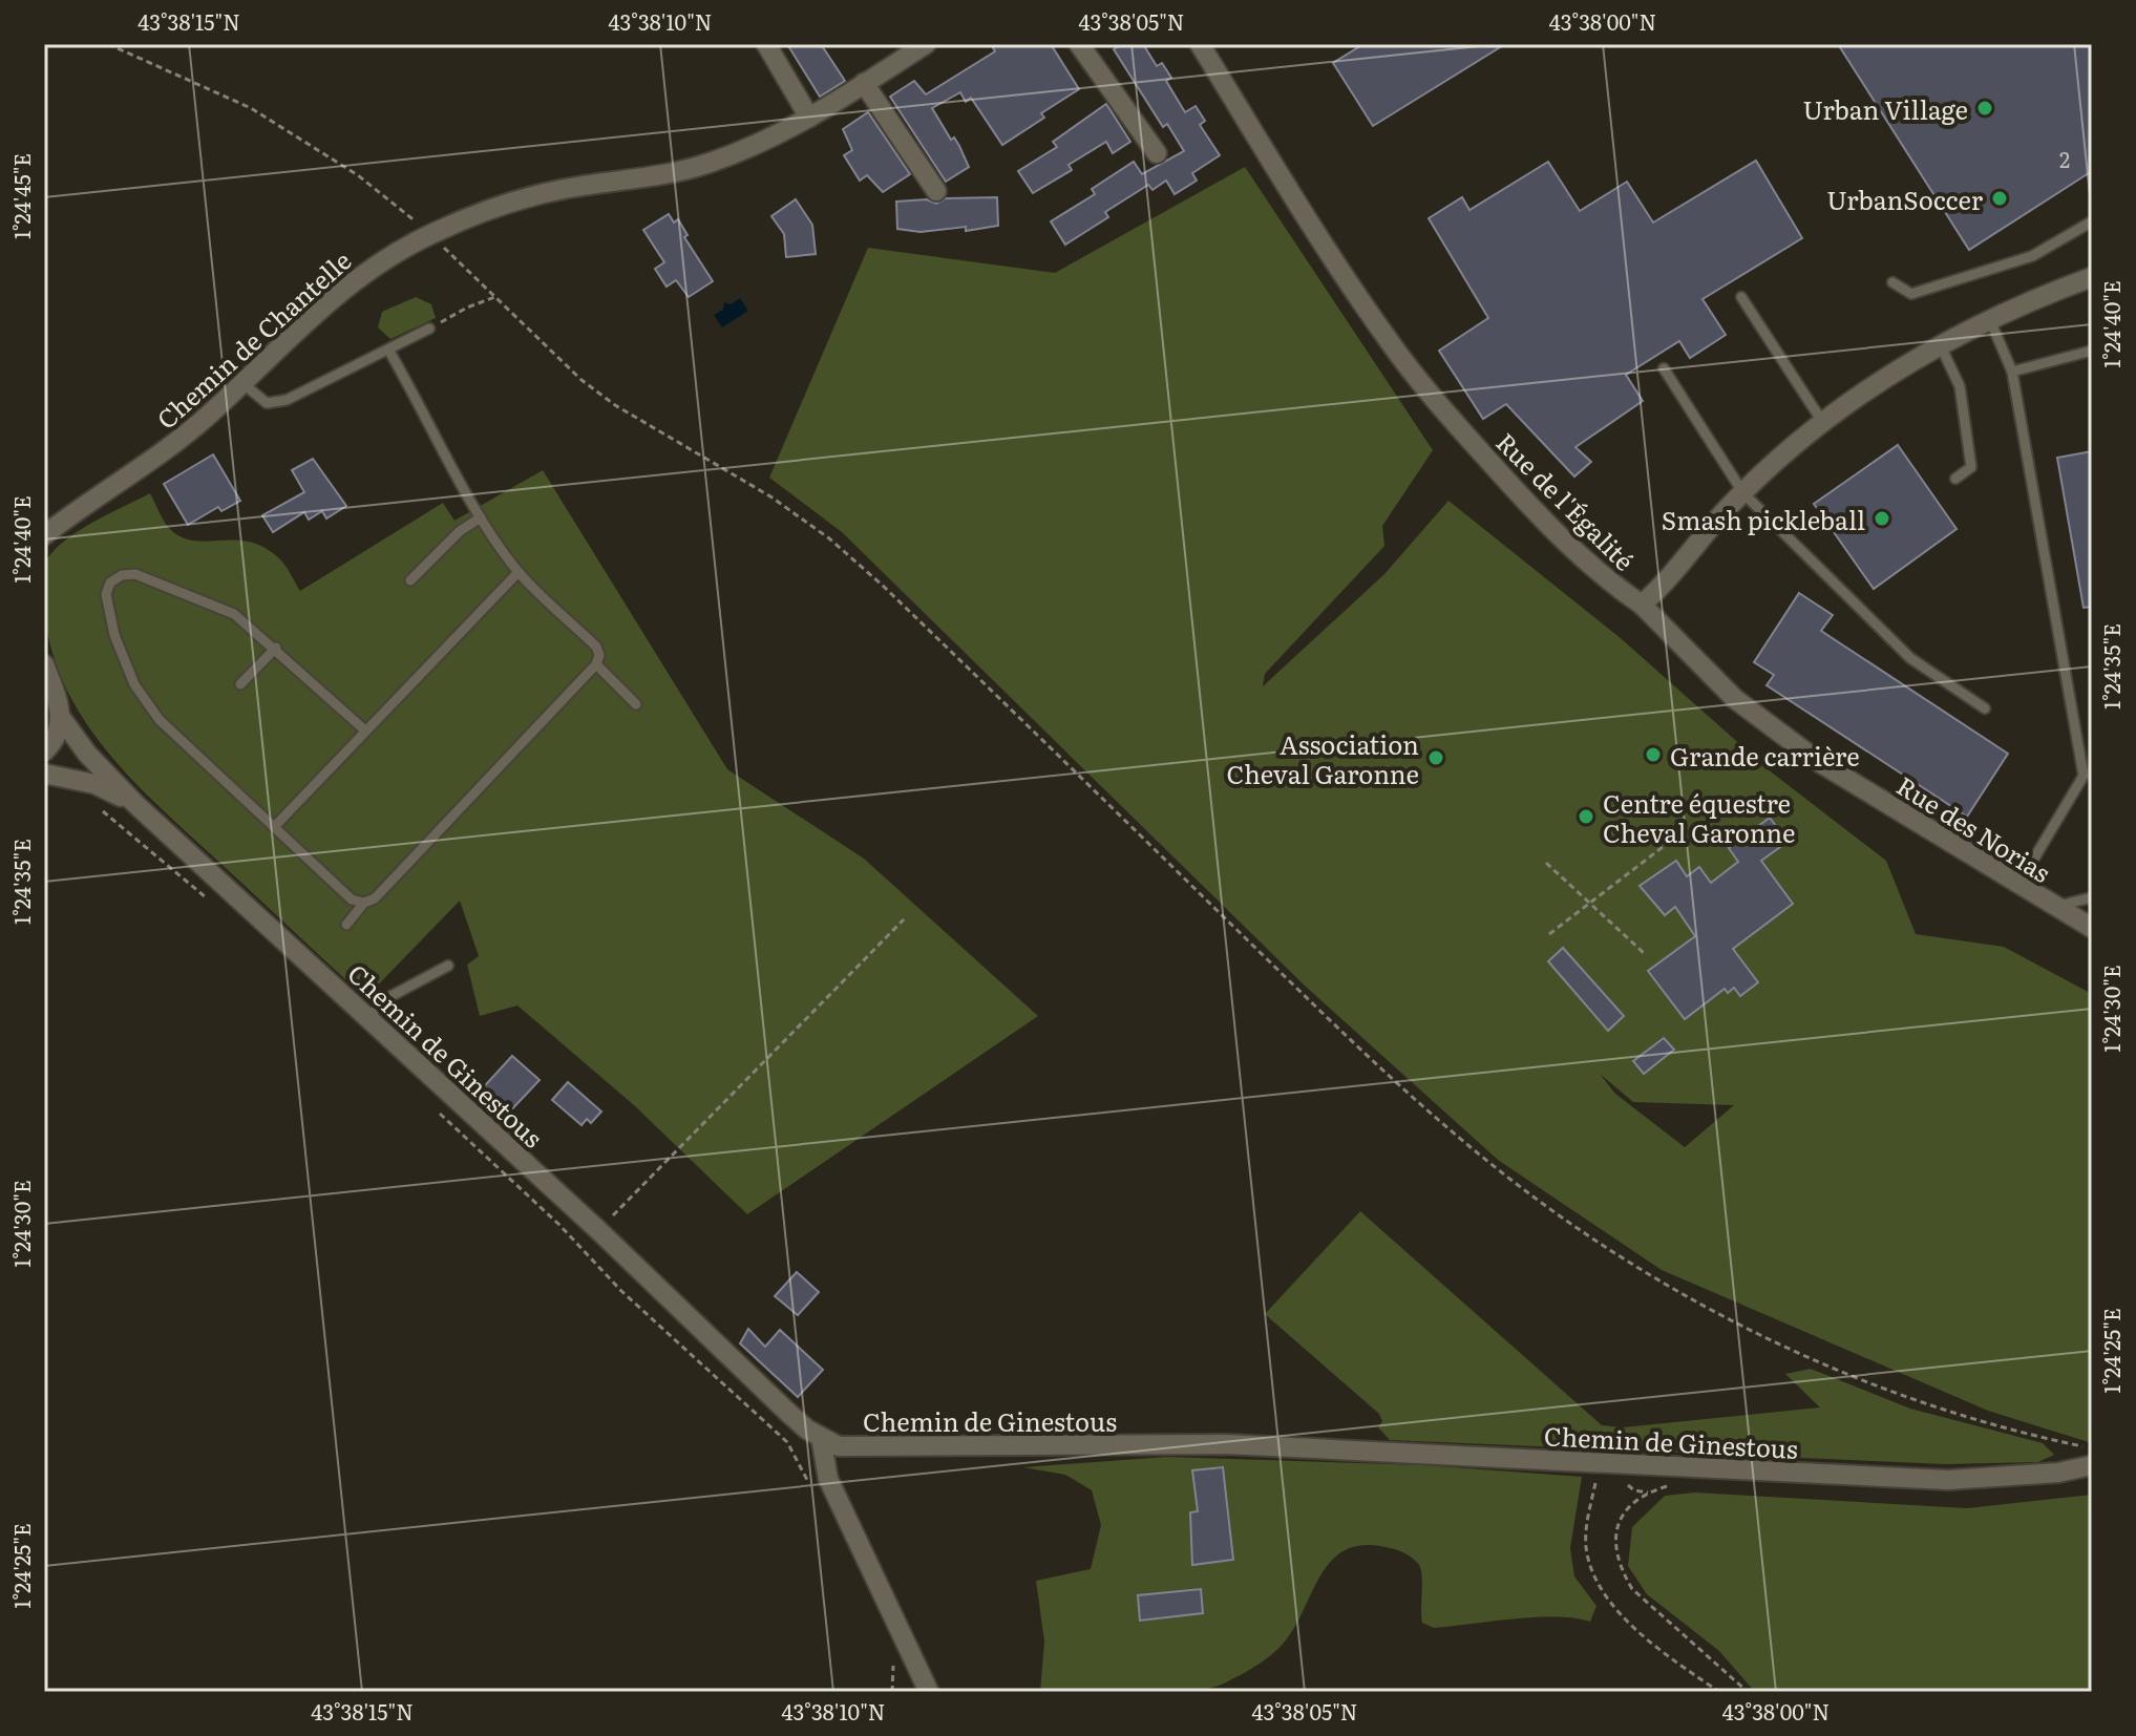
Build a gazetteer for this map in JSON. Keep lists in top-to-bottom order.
{
  "streets": {
    "street": [
      "Chemin de Chantelle",
      "Rue de l'Égalité",
      "Rue des Norias",
      "Chemin de Ginestous"
    ]
  },
  "crossings": [
    ["Rue de l'Égalité", "Rue des Norias"]
  ],
  "places": [
    "Urban Village",
    "UrbanSoccer",
    "Smash pickleball",
    "Grande carrière",
    "Association Cheval Garonne",
    "Centre équestre Cheval Garonne"
  ],
  "house_numbers": ["2"],
  "coordinates": [
    "43°38'15\"N",
    "43°38'10\"N",
    "43°38'05\"N",
    "43°38'00\"N",
    "1°24'45\"E",
    "1°24'40\"E",
    "1°24'35\"E",
    "1°24'30\"E",
    "1°24'25\"E"
  ]
}
